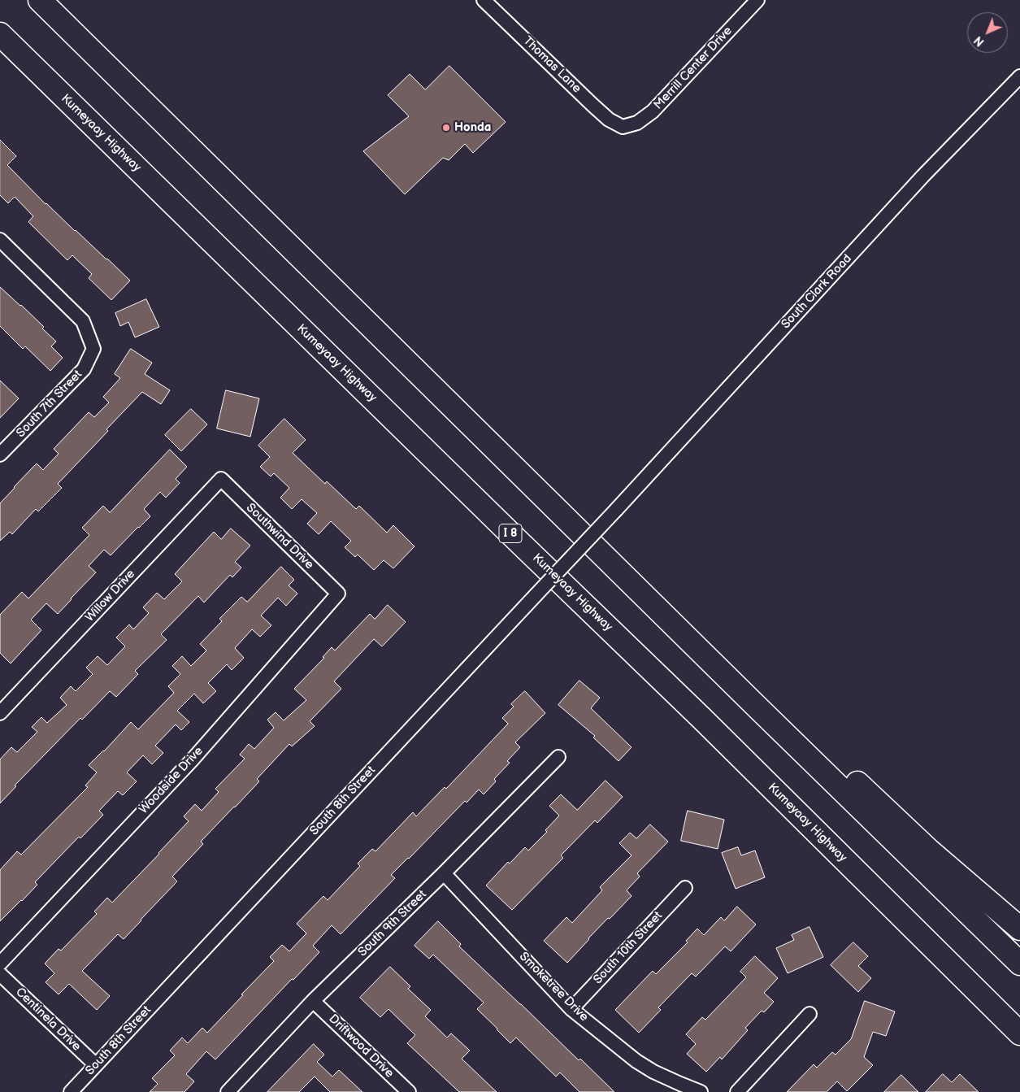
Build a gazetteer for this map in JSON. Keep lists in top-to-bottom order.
{
  "streets": {
    "highway": ["Kumeyaay Highway", "I 8"],
    "street": [
      "Thomas Lane",
      "Merrill Center Drive",
      "South Clark Road",
      "South 7th Street",
      "Southwind Drive",
      "Willow Drive",
      "Woodside Drive",
      "South 8th Street",
      "South 9th Street",
      "South 10th Street",
      "Smoketree Drive",
      "Centinela Drive",
      "Driftwood Drive"
    ]
  },
  "crossings": [
    ["Thomas Lane", "Merrill Center Drive"],
    ["South Clark Road", "South 8th Street"],
    ["Southwind Drive", "Willow Drive"],
    ["Southwind Drive", "Woodside Drive"],
    ["South 8th Street", "Centinela Drive"],
    ["South 9th Street", "Smoketree Drive"],
    ["South 9th Street", "Driftwood Drive"],
    ["South 10th Street", "Smoketree Drive"]
  ],
  "places": ["Honda"],
  "north": "bottom left"
}
